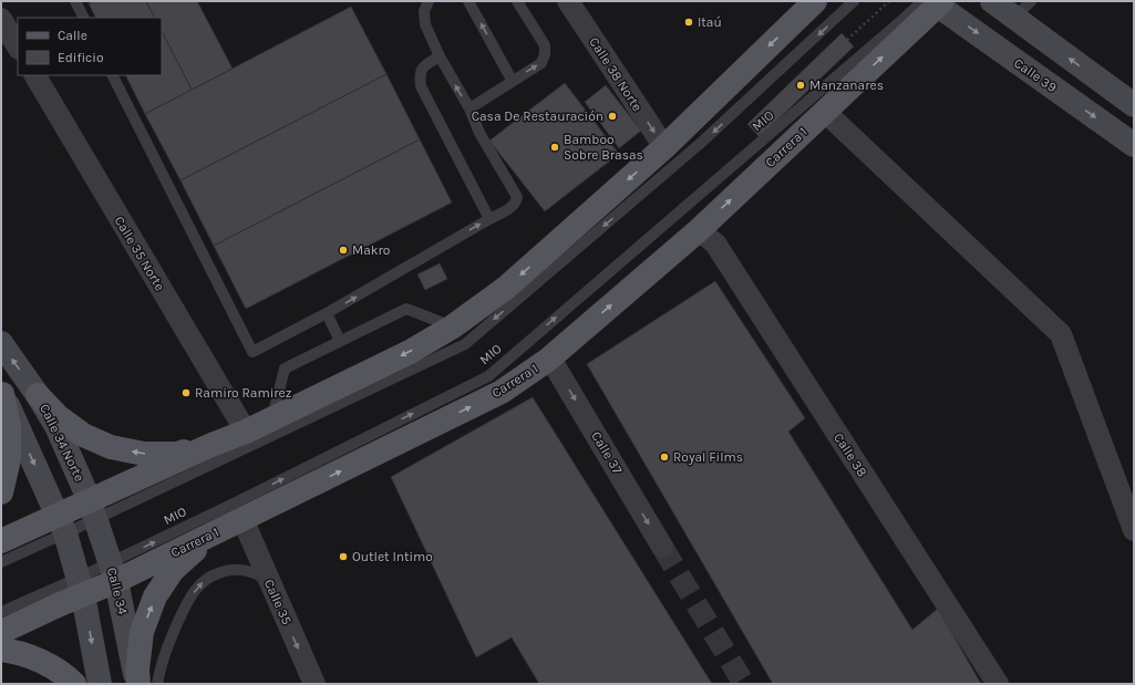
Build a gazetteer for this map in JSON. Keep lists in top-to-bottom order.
{
  "streets": {
    "main road": [
      "Calle 39",
      "Carrera 1",
      "Calle 34 Norte",
      "Calle 34"
    ],
    "street": [
      "Calle 38 Norte",
      "Calle 35 Norte",
      "Calle 37",
      "Calle 38",
      "Calle 35"
    ],
    "lane": ["MIO"]
  },
  "crossings": [
    ["Calle 39", "MIO"],
    ["Calle 39", "Carrera 1"],
    ["MIO", "Carrera 1"],
    ["MIO", "Calle 34 Norte"],
    ["MIO", "Calle 34"],
    ["Carrera 1", "Calle 37"],
    ["Carrera 1", "Calle 38"],
    ["Carrera 1", "Calle 34"],
    ["Carrera 1", "Calle 35"],
    ["Calle 34 Norte", "Calle 34"]
  ],
  "one_way": ["Calle 38 Norte", "Calle 37", "Calle 35"],
  "places": [
    "Itaú",
    "Manzanares",
    "Casa De Restauración",
    "Bamboo Sobre Brasas",
    "Makro",
    "Ramiro Ramirez",
    "Royal Films",
    "Outlet Intimo"
  ],
  "legend": ["Calle", "Edificio"]
}
